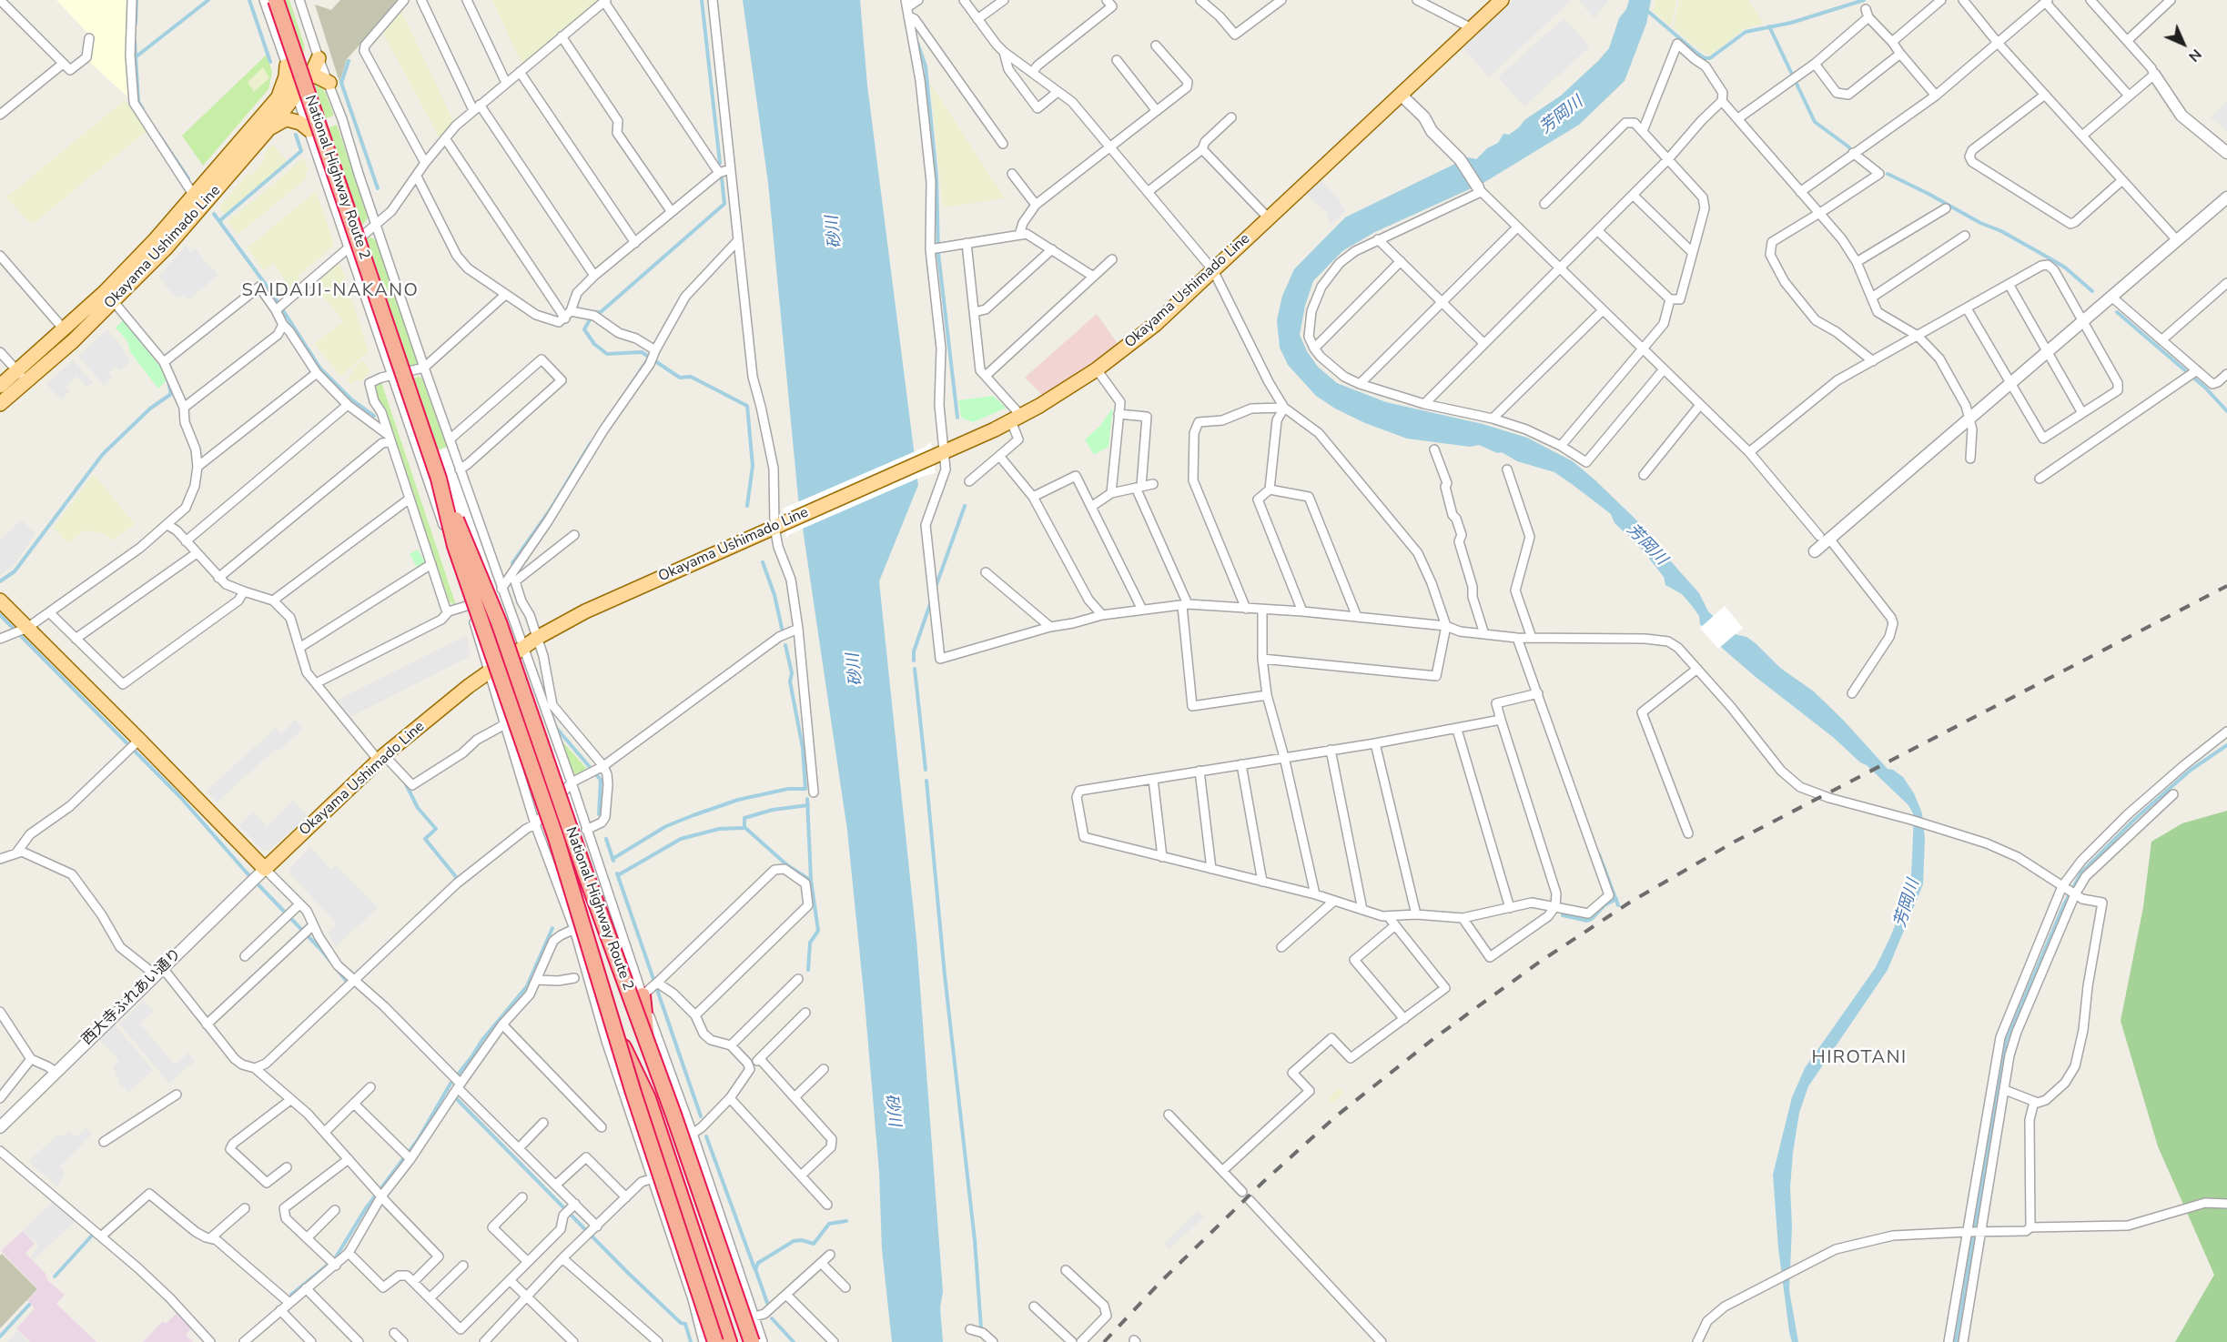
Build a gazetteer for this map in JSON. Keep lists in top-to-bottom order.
{
  "streets": {
    "highway": ["National Highway Route 2"],
    "main road": ["Okayama Ushimado Line"],
    "street": ["西大寺ふれあい通り"]
  },
  "crossings": [
    ["Okayama Ushimado Line", "西大寺ふれあい通り"]
  ],
  "districts": ["SAIDAIJI-NAKANO", "HIROTANI"],
  "water": ["芳岡川", "砂川"],
  "north": "bottom right"
}
